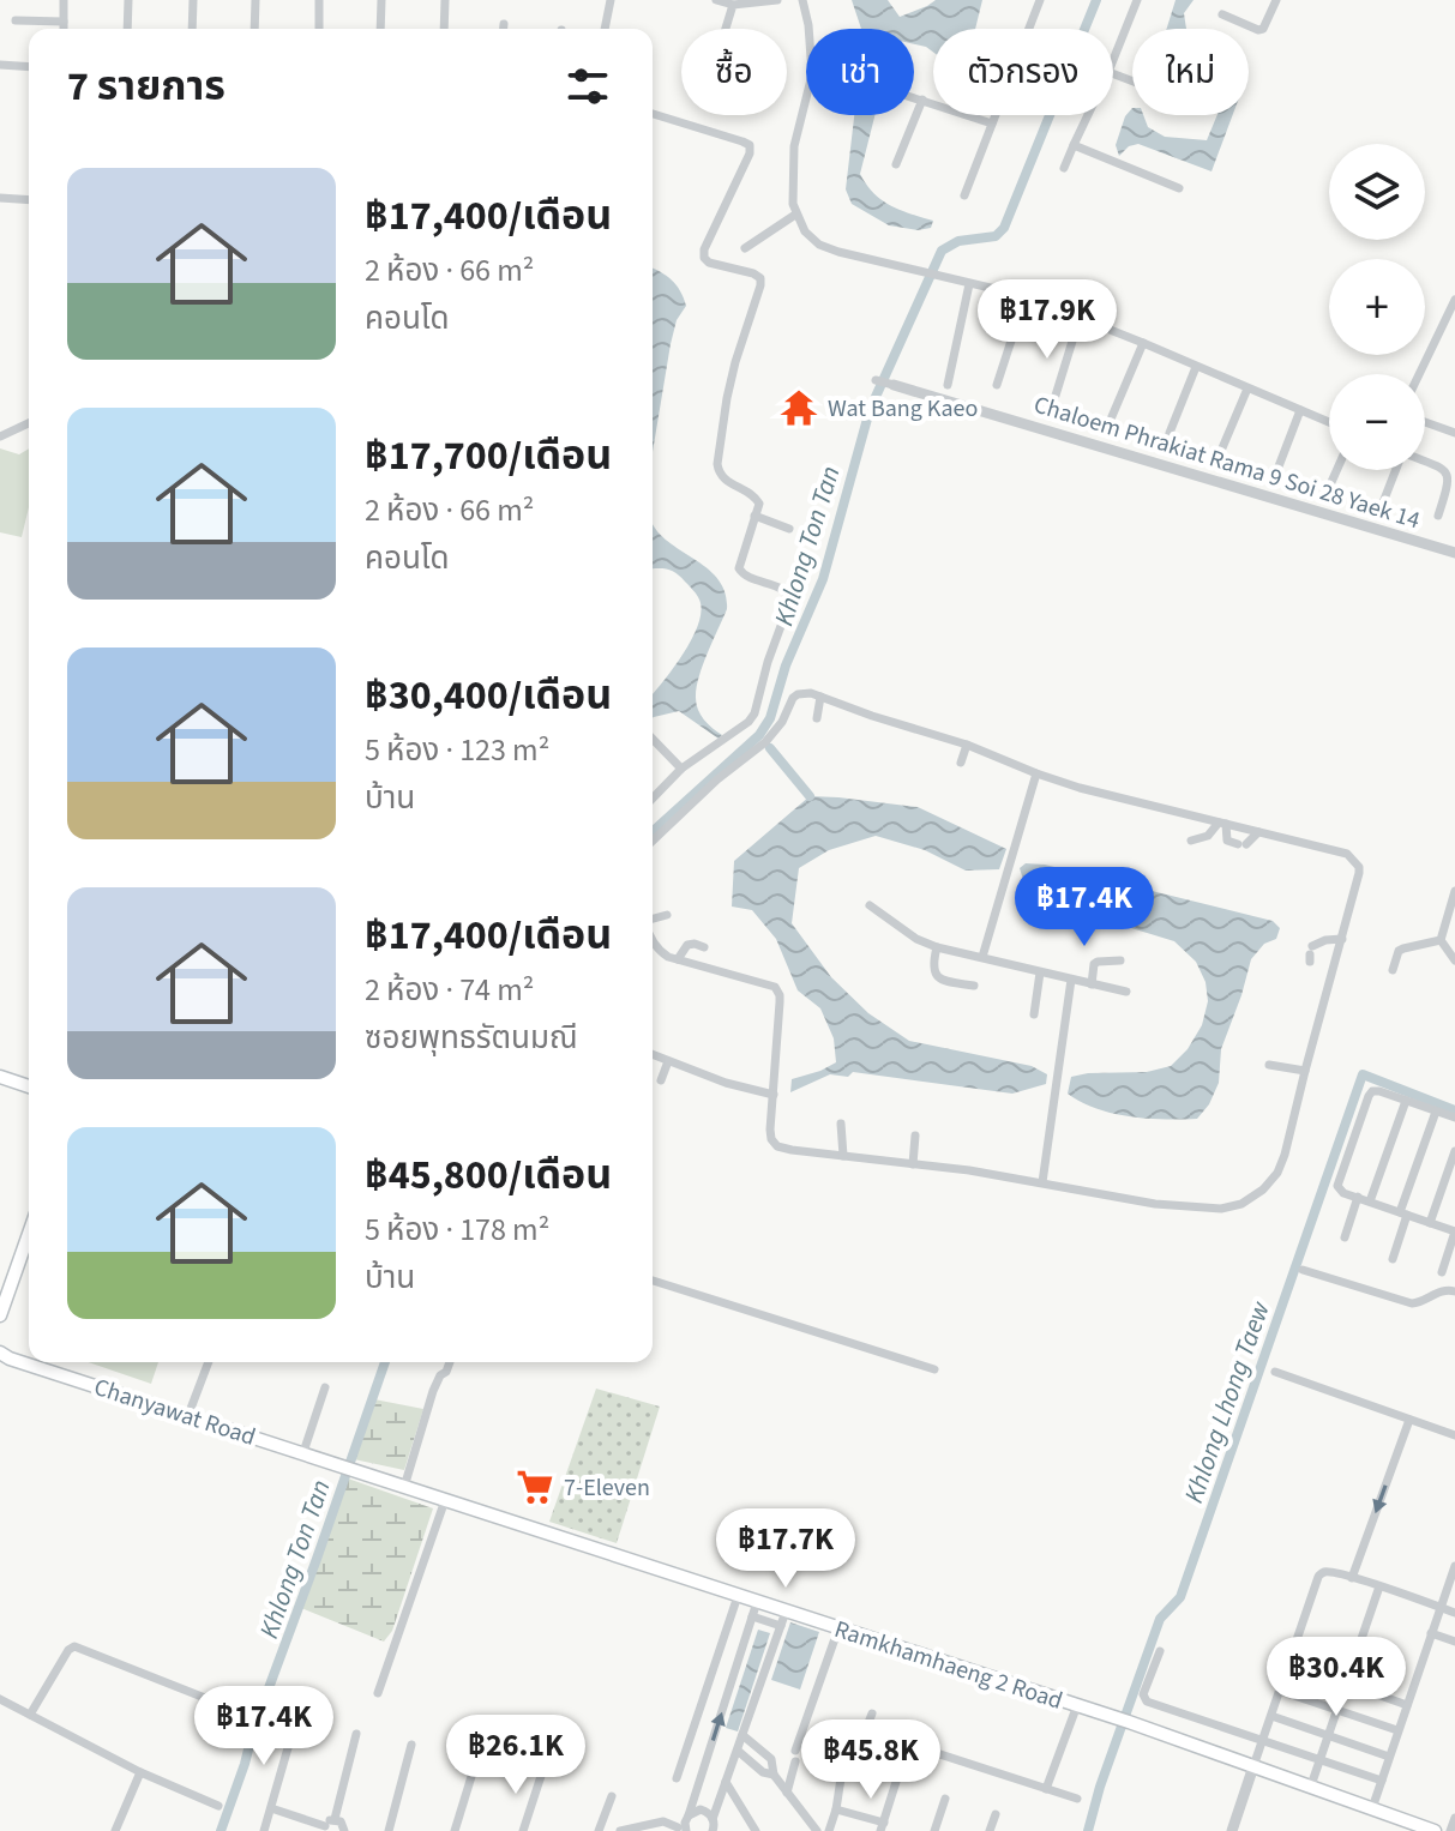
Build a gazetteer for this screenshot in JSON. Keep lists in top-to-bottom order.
{
  "streets": {
    "main road": ["Chanyawat Road", "Ramkhamhaeng 2 Road"],
    "street": ["Chaloem Phrakiat Rama 9 Soi 28 Yaek 14"]
  },
  "crossings": [
    ["Chanyawat Road", "Ramkhamhaeng 2 Road"]
  ],
  "water": ["Khlong Ton Tan", "Khlong Lhong Taew"],
  "places": {
    "temple": ["Wat Bang Kaeo"],
    "supermarket": ["7-Eleven"]
  },
  "page": {
    "chip": [
      "ซื้อ",
      "เช่า",
      "ตัวกรอง",
      "ใหม่"
    ],
    "heading": "7 รายการ",
    "map_buttons": ["+", "−"],
    "list": [
      {
        "name": "฿17,400/เดือน",
        "note": "2 ห้อง · 66 m² · คอนโด"
      },
      {
        "name": "฿17,700/เดือน",
        "note": "2 ห้อง · 66 m² · คอนโด"
      },
      {
        "name": "฿30,400/เดือน",
        "note": "5 ห้อง · 123 m² · บ้าน"
      },
      {
        "name": "฿17,400/เดือน",
        "note": "2 ห้อง · 74 m² · ซอยพุทธรัตนมณี"
      },
      {
        "name": "฿45,800/เดือน",
        "note": "5 ห้อง · 178 m² · บ้าน"
      }
    ],
    "price": [
      "฿17.9K",
      "฿17.4K",
      "฿17.7K",
      "฿30.4K",
      "฿17.4K",
      "฿26.1K",
      "฿45.8K"
    ]
  }
}
